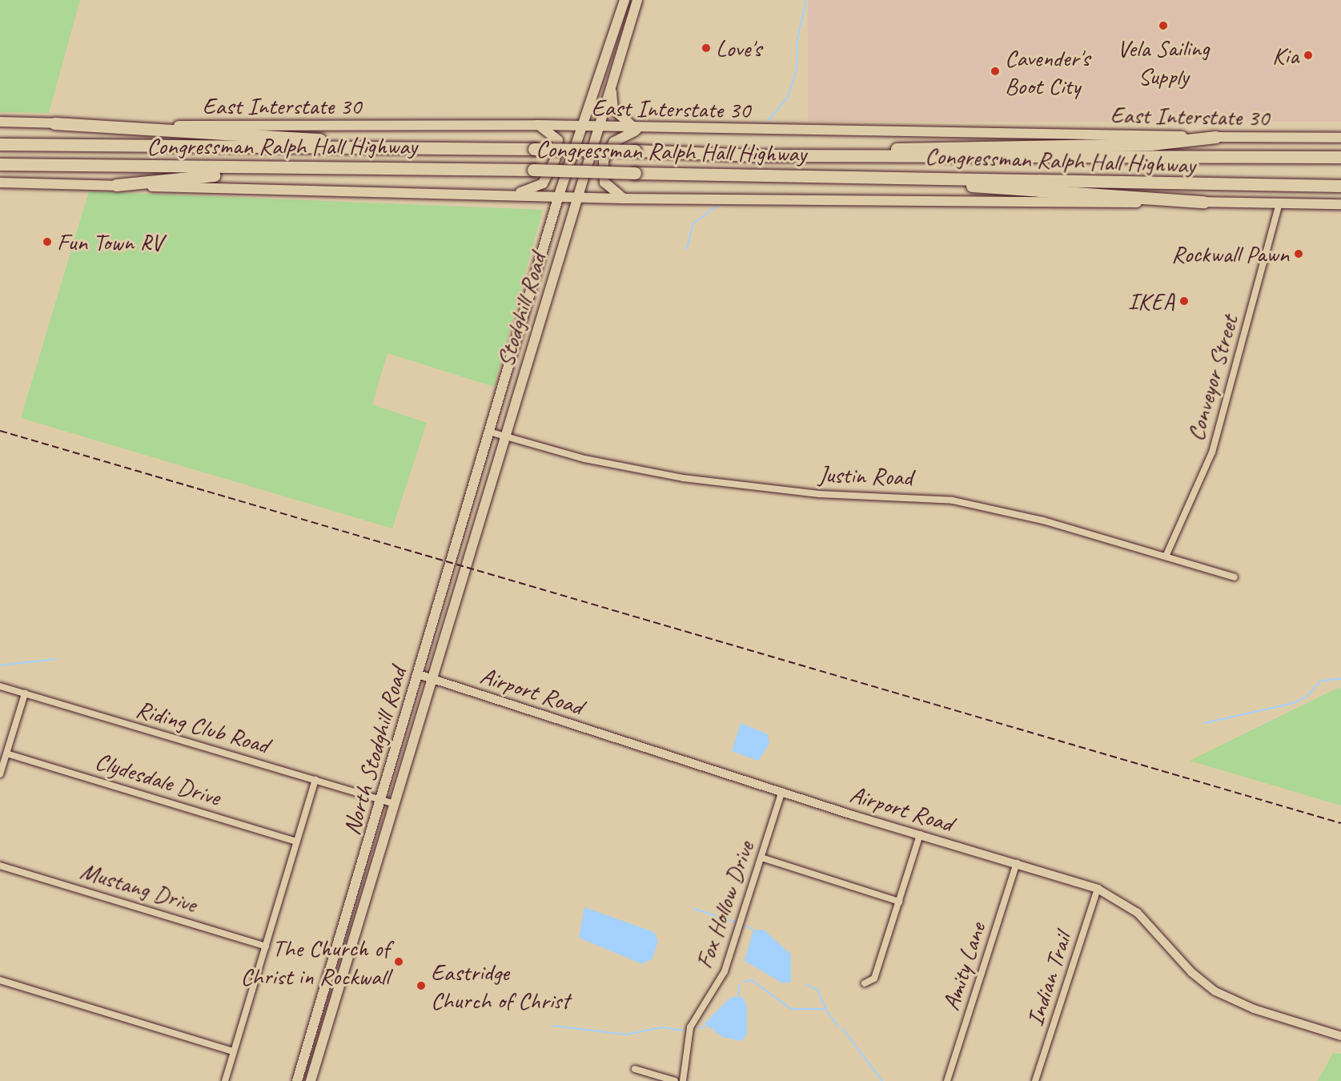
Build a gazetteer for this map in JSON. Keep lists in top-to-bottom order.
{
  "streets": {
    "highway": ["Congressman Ralph Hall Highway"],
    "main road": ["East Interstate 30", "Stodghill Road", "North Stodghill Road"],
    "street": [
      "Conveyor Street",
      "Justin Road",
      "Airport Road",
      "Riding Club Road",
      "Clydesdale Drive",
      "Mustang Drive",
      "Fox Hollow Drive",
      "Amity Lane",
      "Indian Trail"
    ]
  },
  "crossings": [
    ["East Interstate 30", "Stodghill Road"],
    ["Stodghill Road", "Justin Road"],
    ["Stodghill Road", "North Stodghill Road"],
    ["Conveyor Street", "Justin Road"],
    ["Justin Road", "North Stodghill Road"],
    ["Airport Road", "North Stodghill Road"],
    ["Airport Road", "Fox Hollow Drive"],
    ["Airport Road", "Amity Lane"],
    ["Airport Road", "Indian Trail"],
    ["Riding Club Road", "North Stodghill Road"]
  ],
  "places": [
    "Vela Sailing Supply",
    "Love's",
    "Kia",
    "Cavender's Boot City",
    "Fun Town RV",
    "Rockwall Pawn",
    "IKEA",
    "The Church of Christ in Rockwall",
    "Eastridge Church of Christ"
  ]
}
